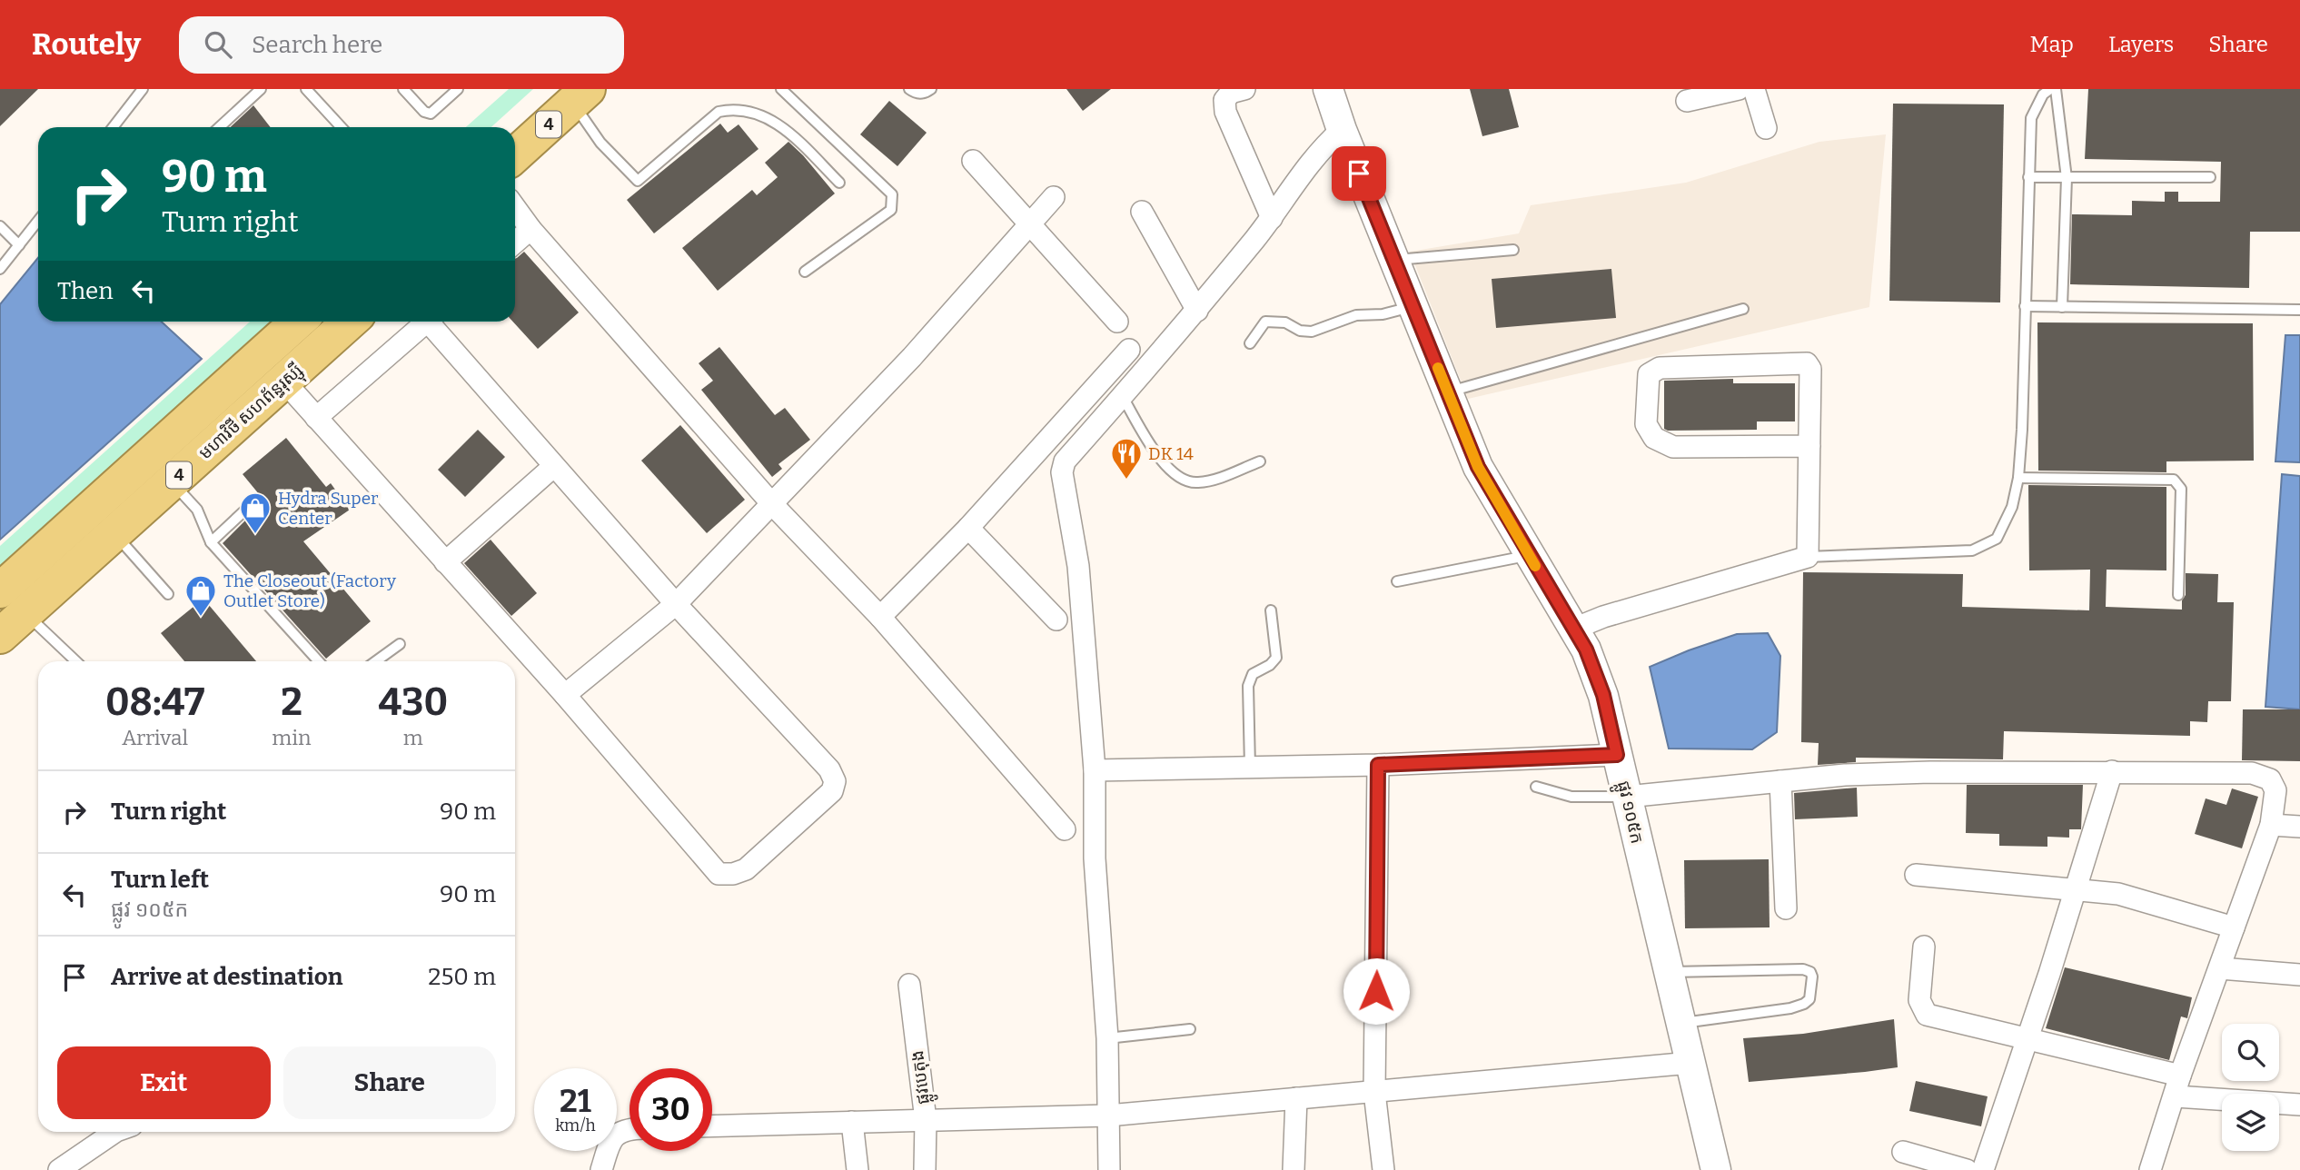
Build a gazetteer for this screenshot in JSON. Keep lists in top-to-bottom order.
{
  "streets": {
    "highway": ["4", "មហាវិថី សហព័ន្ធរុស្ស៊ី"],
    "main road": ["ផ្លូវ ១០៥ក"],
    "street": ["ផ្លូវបេតុង"]
  },
  "places": {
    "restaurant": ["DK 14"],
    "shop": ["Hydra Super Center", "The Closeout (Factory Outlet Store)"]
  },
  "page": {
    "header": "Routely",
    "search": "Search here",
    "nav": ["Map", "Layers", "Share"],
    "turn": ["90 m", "Turn right"],
    "then": "Then",
    "eta": [
      "08:47",
      "Arrival",
      "2",
      "min",
      "430",
      "m"
    ],
    "list": [
      {
        "name": "Turn right",
        "value": "90 m"
      },
      {
        "name": "Turn left",
        "note": "ផ្លូវ ១០៥ក",
        "value": "90 m"
      },
      {
        "name": "Arrive at destination",
        "value": "250 m"
      }
    ],
    "buttons": ["Exit", "Share"],
    "speed": "21 km/h",
    "limit": "30"
  }
}
